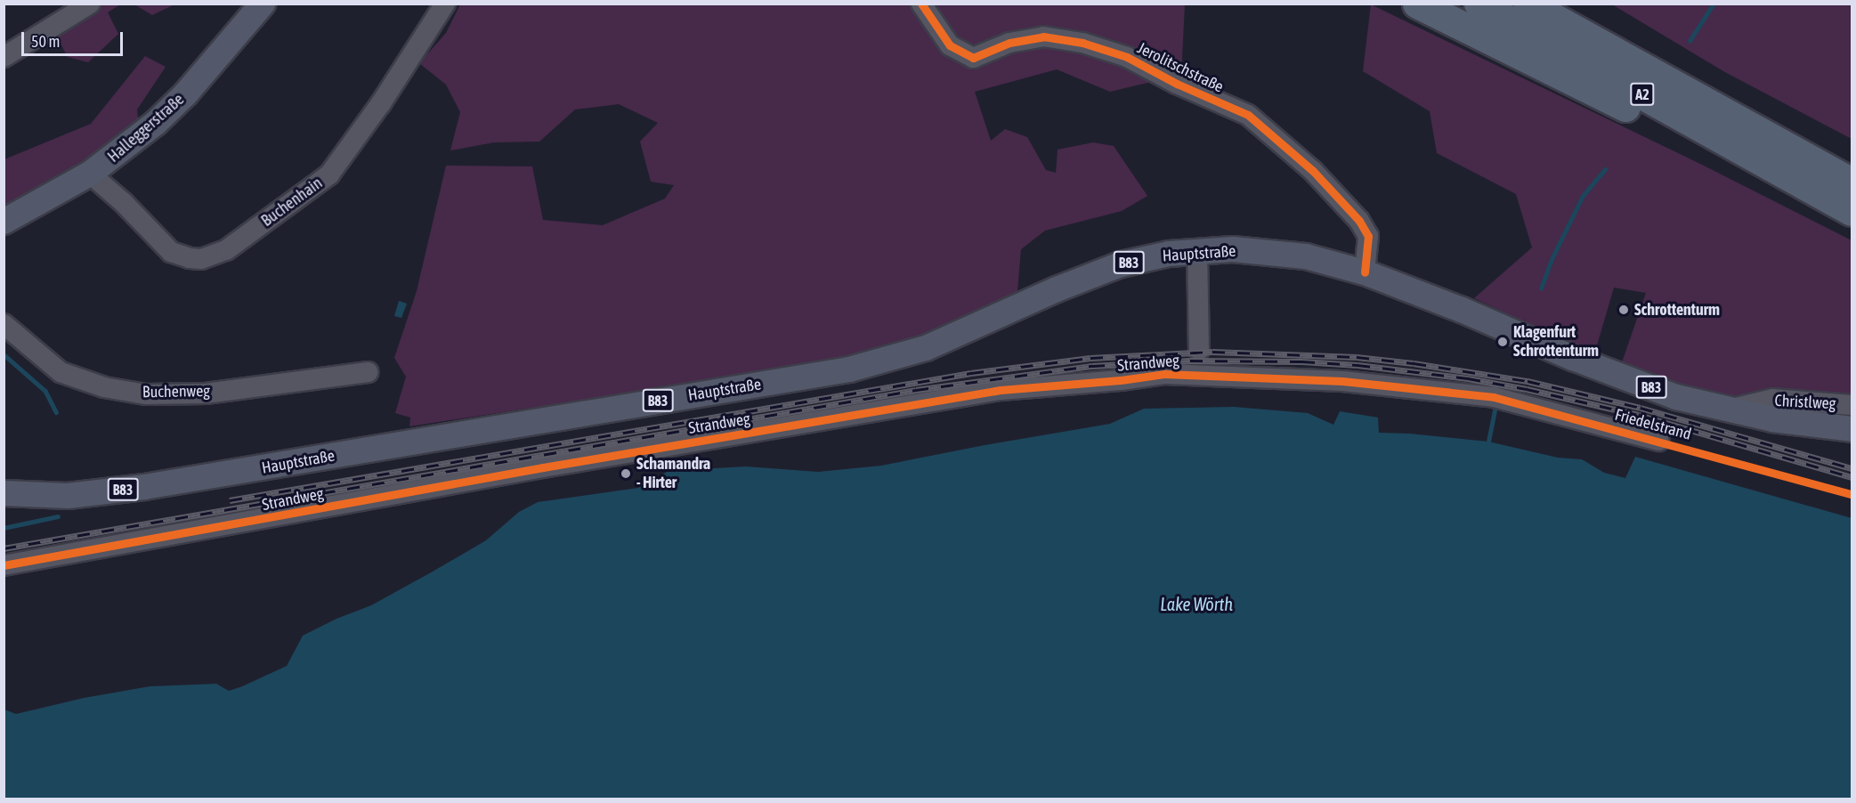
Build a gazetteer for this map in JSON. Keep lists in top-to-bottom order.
{
  "streets": {
    "highway": ["A2"],
    "main road": ["Halleggerstraße", "Hauptstraße", "B83"],
    "street": [
      "Jerolitschstraße",
      "Buchenhain",
      "Strandweg",
      "Buchenweg",
      "Christlweg",
      "Friedelstrand"
    ]
  },
  "crossings": [
    ["Jerolitschstraße", "Hauptstraße"],
    ["Jerolitschstraße", "B83"],
    ["Halleggerstraße", "Buchenhain"],
    ["Hauptstraße", "B83"],
    ["B83", "Christlweg"],
    ["Strandweg", "Friedelstrand"]
  ],
  "water": ["Lake Wörth"],
  "places": ["Schrottenturm", "Klagenfurt Schrottenturm", "Schamandra - Hirter"],
  "scale_bar": "50 m"
}
